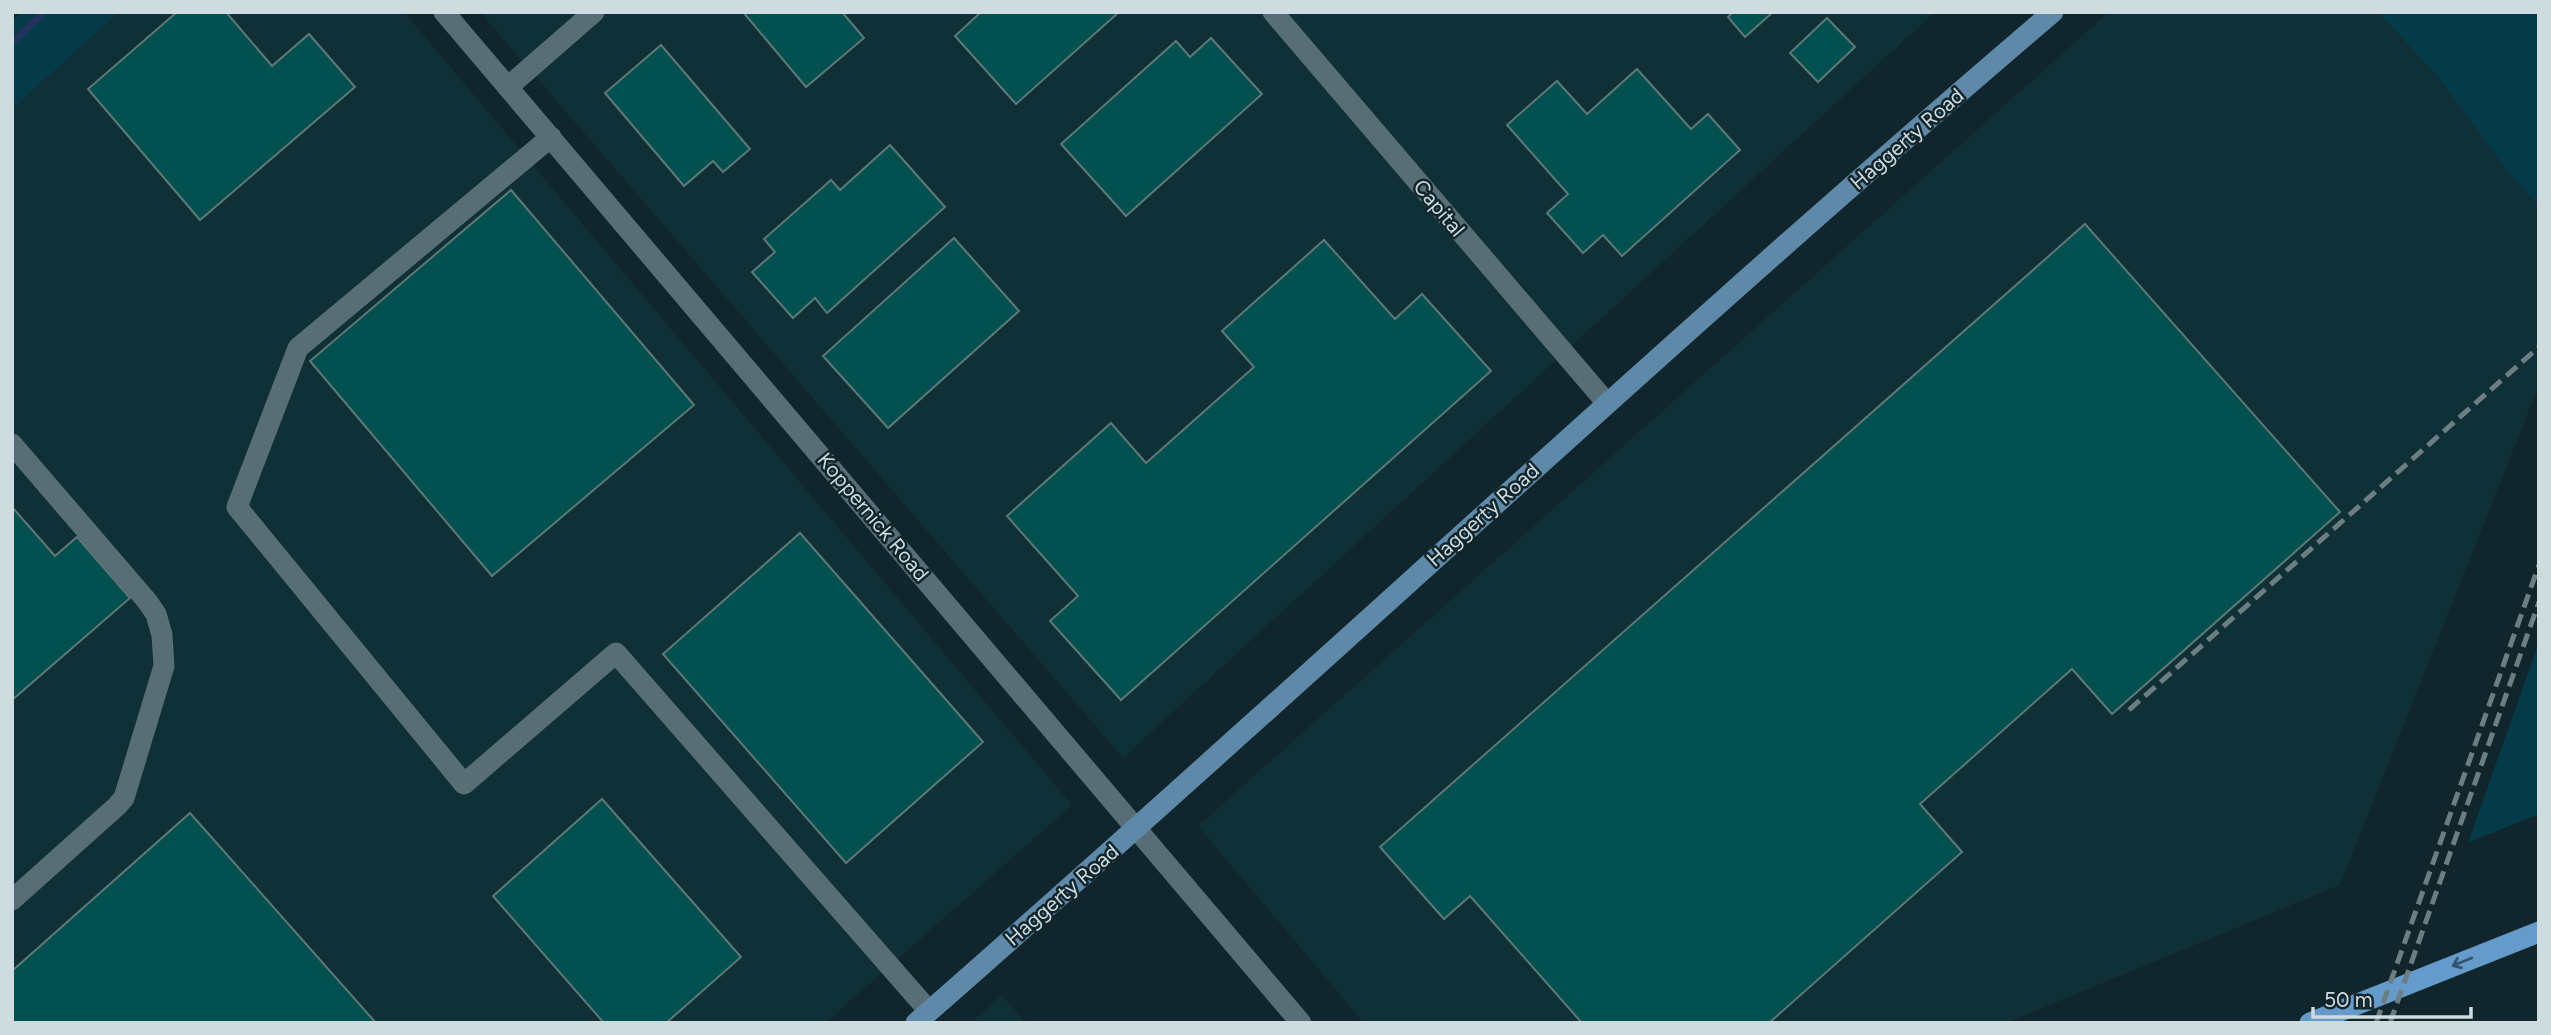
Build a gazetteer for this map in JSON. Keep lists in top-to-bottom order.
{
  "streets": {
    "main road": ["Haggerty Road"],
    "street": ["Capital", "Koppernick Road"]
  },
  "crossings": [
    ["Haggerty Road", "Capital"],
    ["Haggerty Road", "Koppernick Road"]
  ],
  "scale_bar": "50 m"
}
